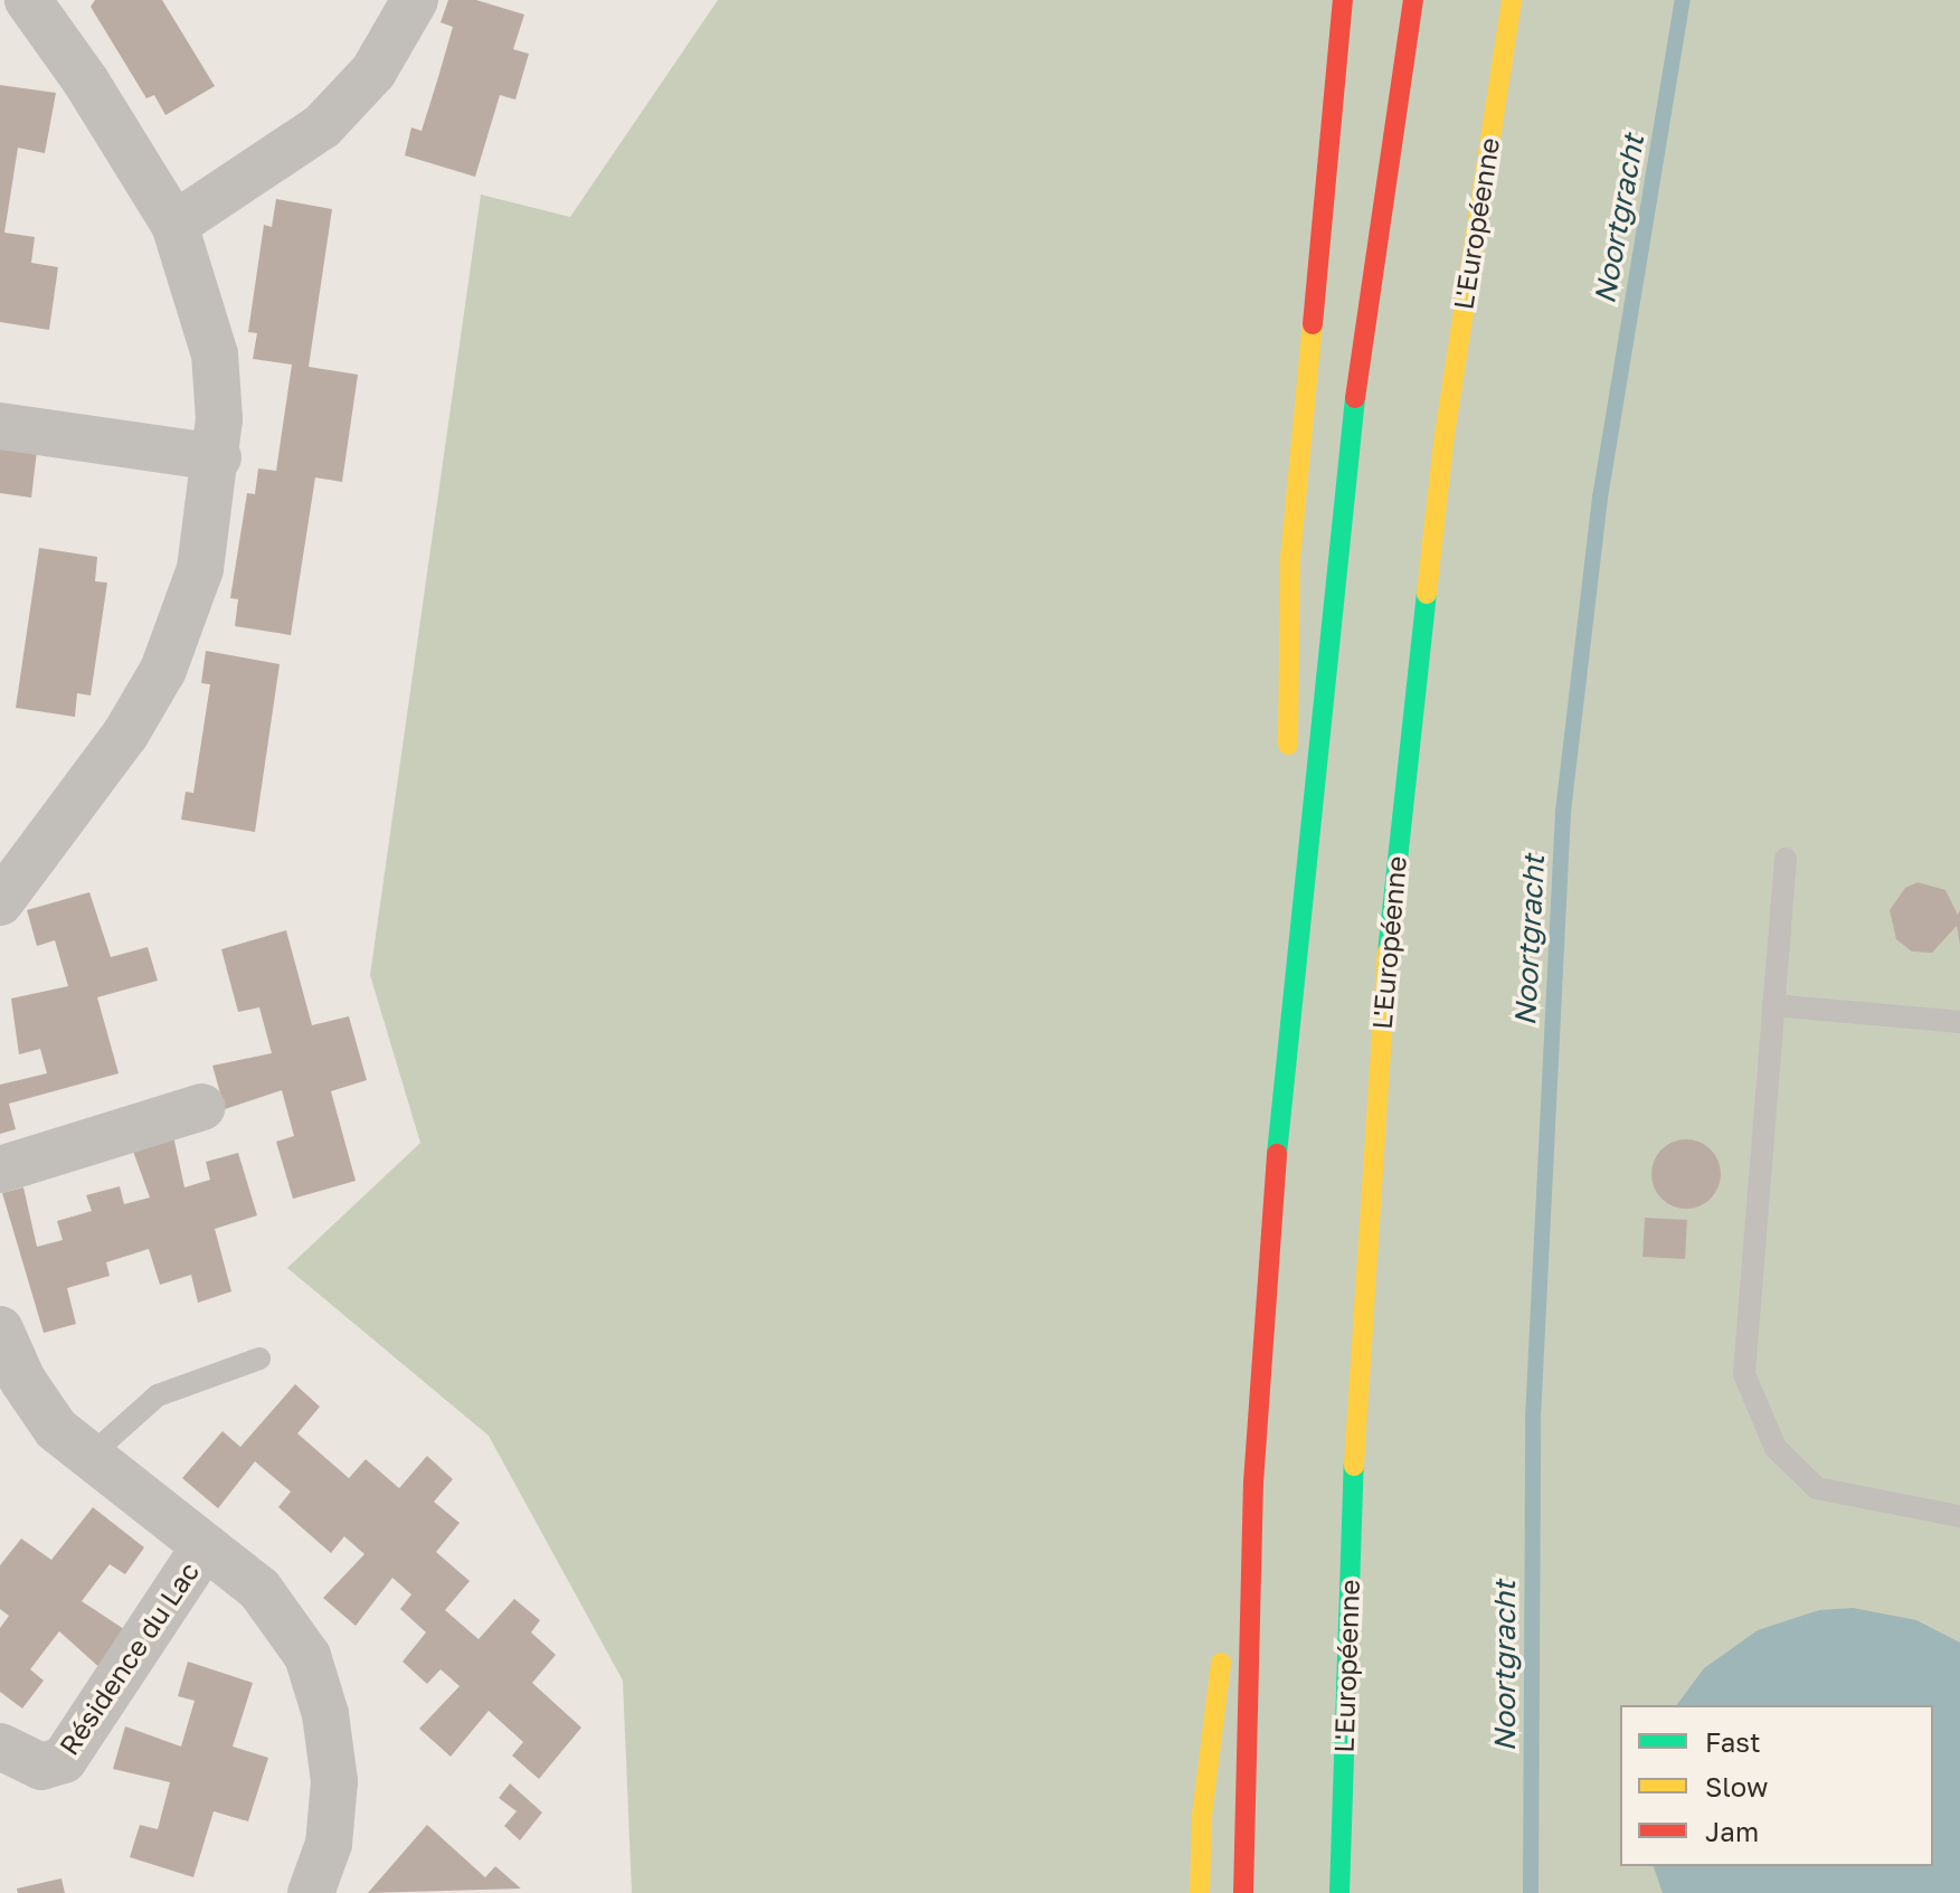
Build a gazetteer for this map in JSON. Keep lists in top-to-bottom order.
{
  "streets": {
    "highway": ["L'Européenne"],
    "street": ["Résidence du Lac"]
  },
  "water": ["Noortgracht"],
  "legend": ["Fast", "Slow", "Jam"]
}
